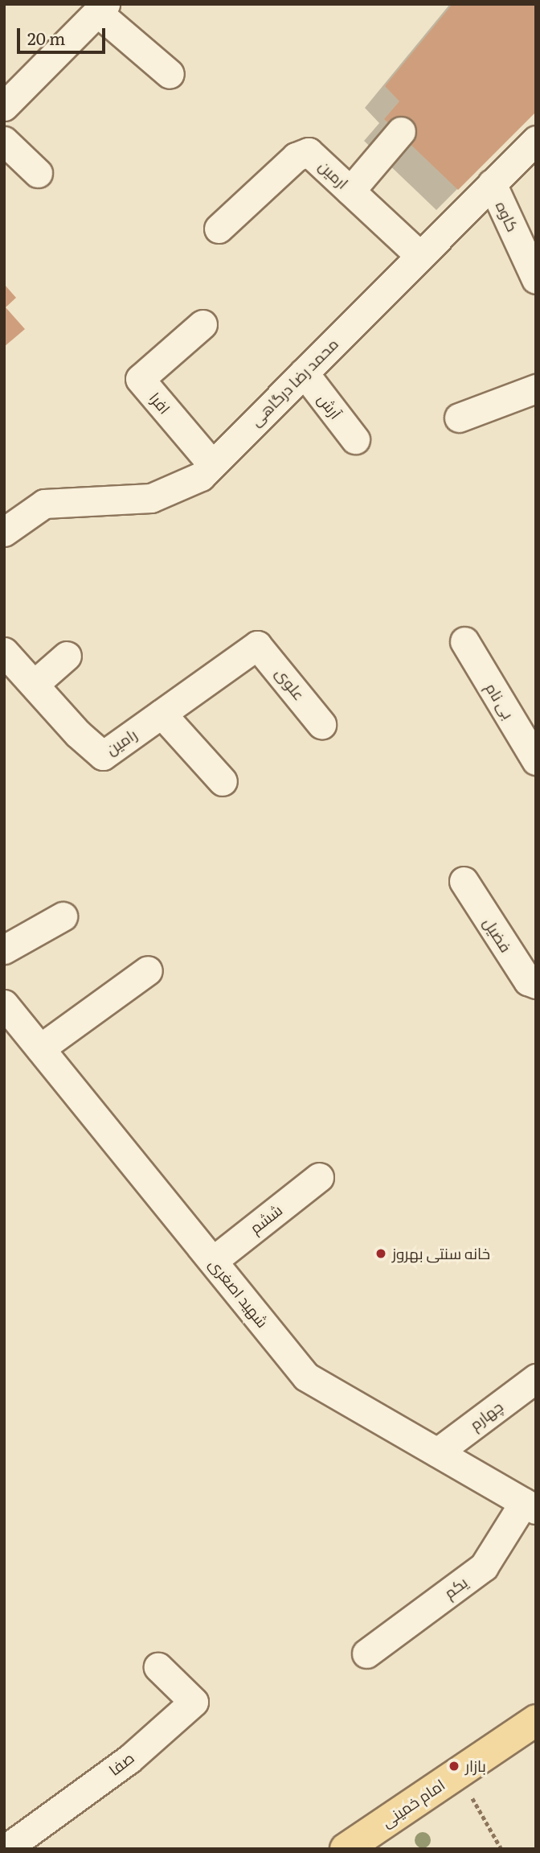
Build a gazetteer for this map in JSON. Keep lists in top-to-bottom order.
{
  "streets": {
    "main road": ["امام خمینی"],
    "street": [
      "ارمین",
      "کاوه",
      "محمد رضا درگاهی",
      "افرا",
      "آرش",
      "علوی",
      "بی نام",
      "رامین",
      "فضیل",
      "ششم",
      "شهید اصغری",
      "چهارم",
      "یکم",
      "صفا"
    ]
  },
  "crossings": [
    ["ارمین", "محمد رضا درگاهی"],
    ["کاوه", "محمد رضا درگاهی"],
    ["محمد رضا درگاهی", "افرا"],
    ["محمد رضا درگاهی", "آرش"],
    ["علوی", "رامین"],
    ["ششم", "شهید اصغری"],
    ["شهید اصغری", "چهارم"],
    ["شهید اصغری", "یکم"]
  ],
  "places": ["خانه سنتی بهروز", "بازار"],
  "scale_bar": "20 m"
}
